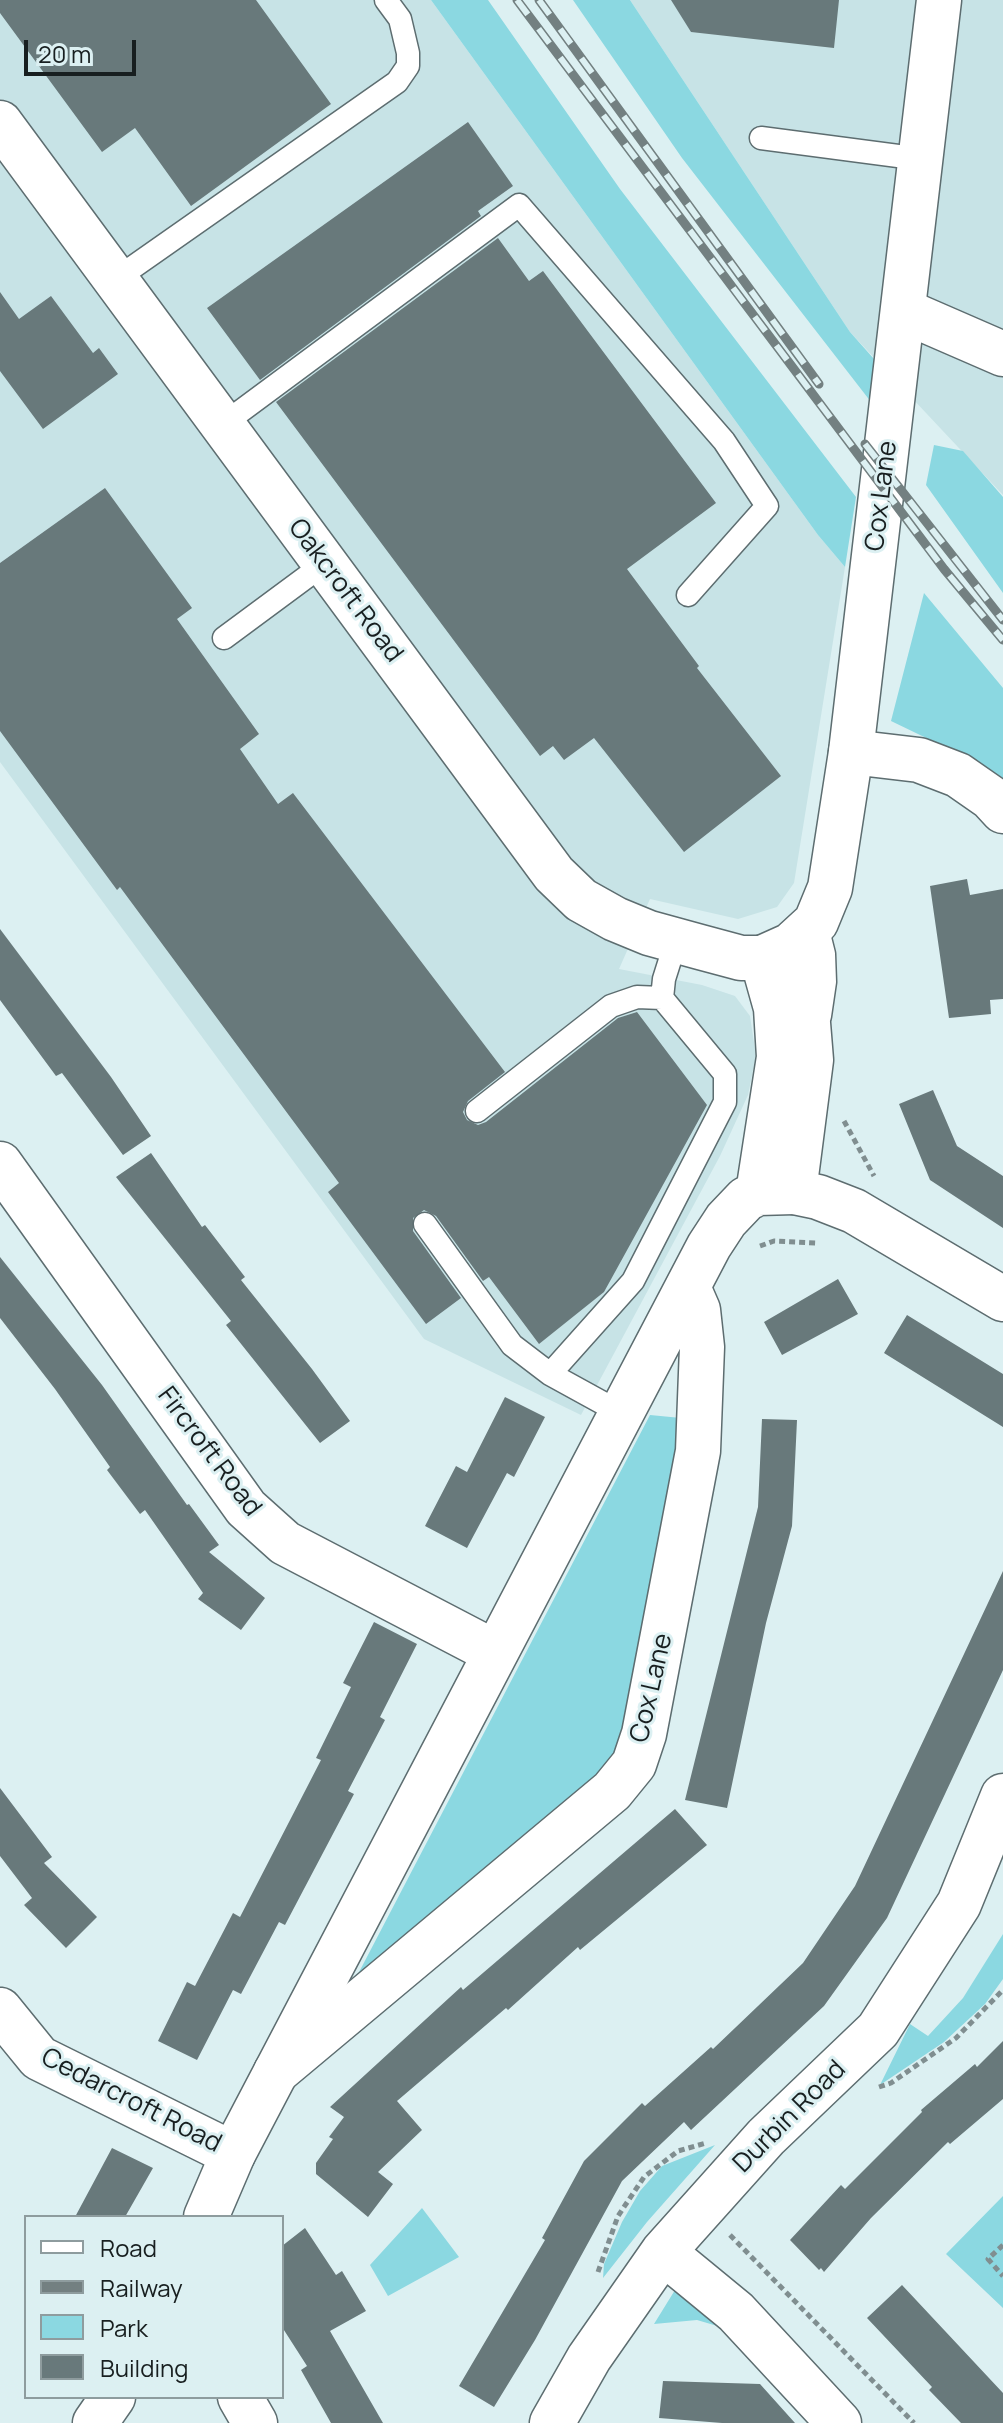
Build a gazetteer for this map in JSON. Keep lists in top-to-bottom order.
{
  "streets": {
    "street": [
      "Cox Lane",
      "Oakcroft Road",
      "Fircroft Road",
      "Cedarcroft Road",
      "Durbin Road"
    ]
  },
  "crossings": [
    ["Cox Lane", "Oakcroft Road"],
    ["Cox Lane", "Fircroft Road"],
    ["Cox Lane", "Cedarcroft Road"]
  ],
  "legend": [
    "Road",
    "Railway",
    "Park",
    "Building"
  ],
  "scale_bar": "20 m"
}
